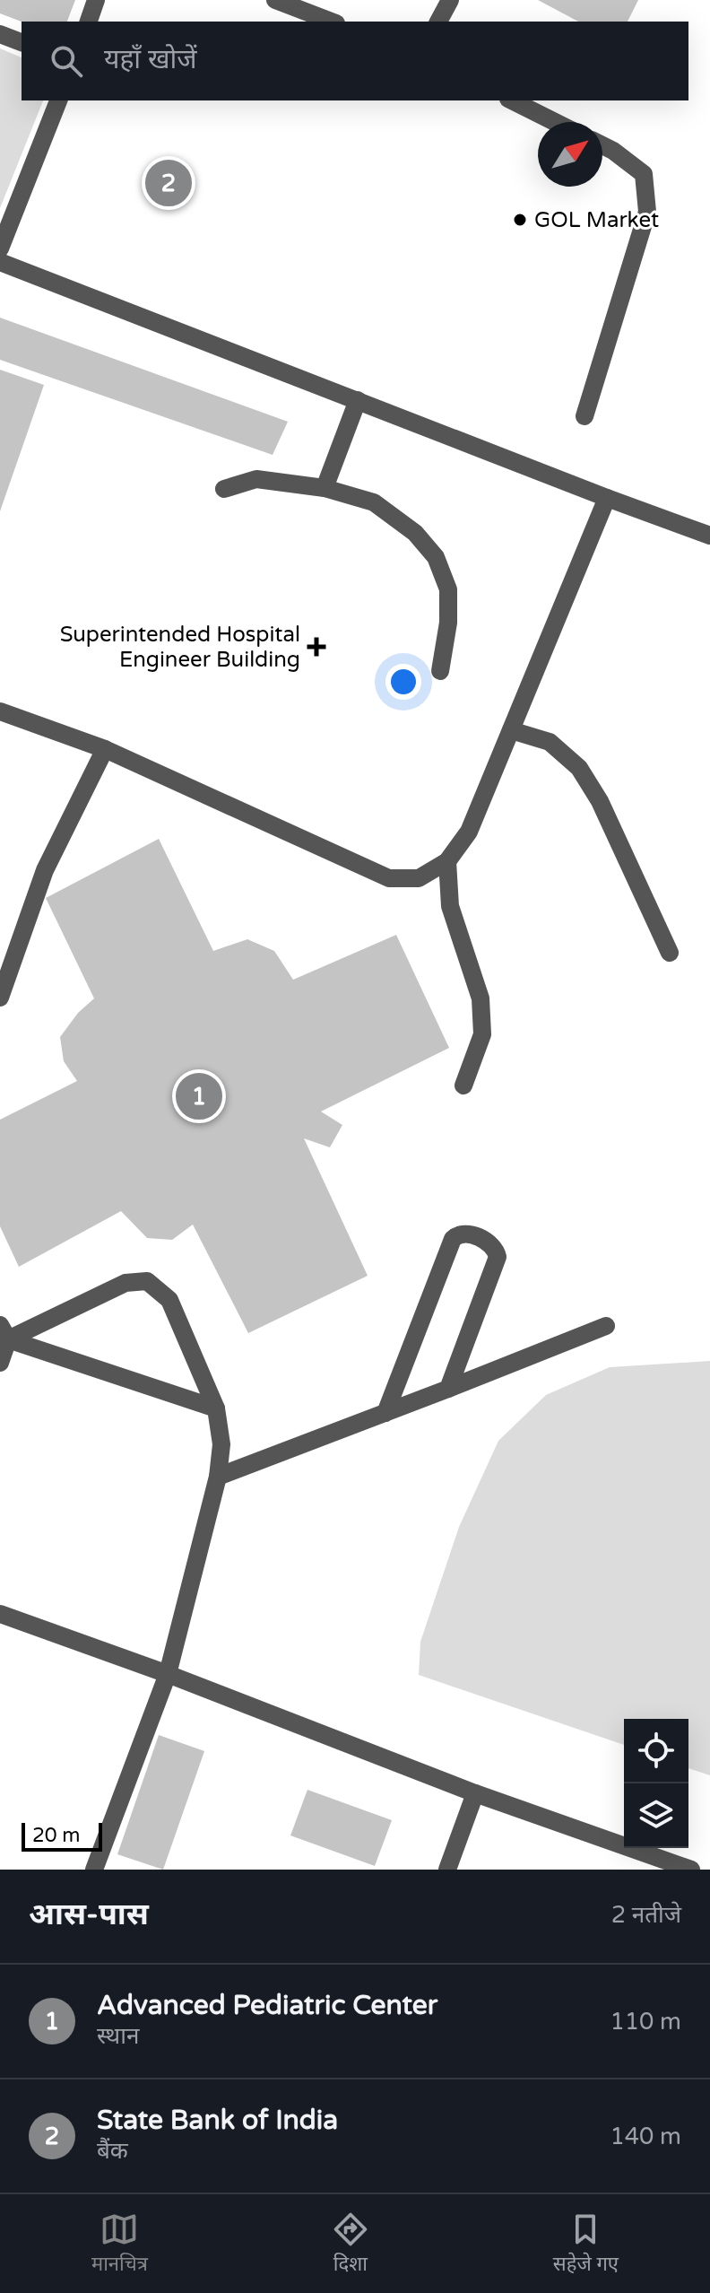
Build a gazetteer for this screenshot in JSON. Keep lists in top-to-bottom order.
{
  "places": {
    "other": ["GOL Market"],
    "health": ["Superintended Hospital Engineer Building"]
  },
  "scale_bar": "20 m",
  "north": "top right",
  "page": {
    "search": "यहाँ खोजें",
    "pins": ["2", "1"],
    "scale": "20 m",
    "heading": ["आस-पास", "2 नतीजे"],
    "list": [
      {
        "mark": "1",
        "name": "Advanced Pediatric Center",
        "note": "स्थान",
        "value": "110 m"
      },
      {
        "mark": "2",
        "name": "State Bank of India",
        "note": "बैंक",
        "value": "140 m"
      }
    ],
    "nav": ["मानचित्र", "दिशा", "सहेजे गए"]
  }
}
